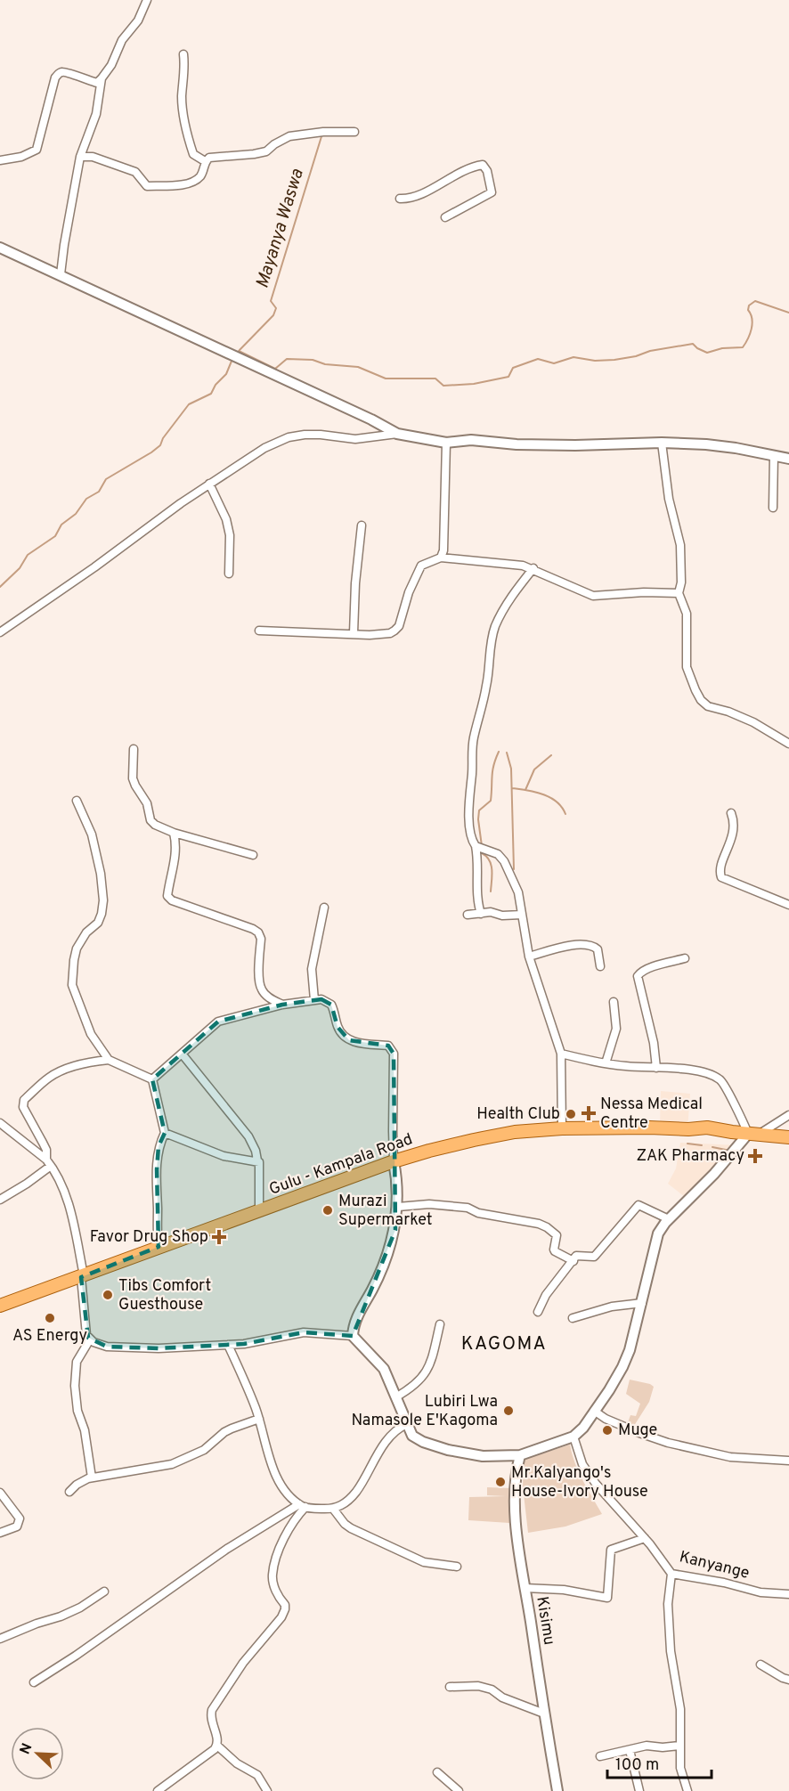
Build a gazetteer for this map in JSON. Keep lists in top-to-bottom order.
{
  "streets": {
    "main road": ["Gulu - Kampala Road"],
    "street": ["Kanyange", "Kisimu"]
  },
  "districts": ["KAGOMA"],
  "water": ["Mayanya Waswa"],
  "places": {
    "health": ["Nessa Medical Centre", "ZAK Pharmacy", "Favor Drug Shop"],
    "other": [
      "Health Club",
      "Murazi Supermarket",
      "Tibs Comfort Guesthouse",
      "AS Energy",
      "Lubiri Lwa Namasole E'Kagoma",
      "Muge",
      "Mr.Kalyango's House-Ivory House"
    ]
  },
  "scale_bar": "100 m",
  "north": "top left"
}
